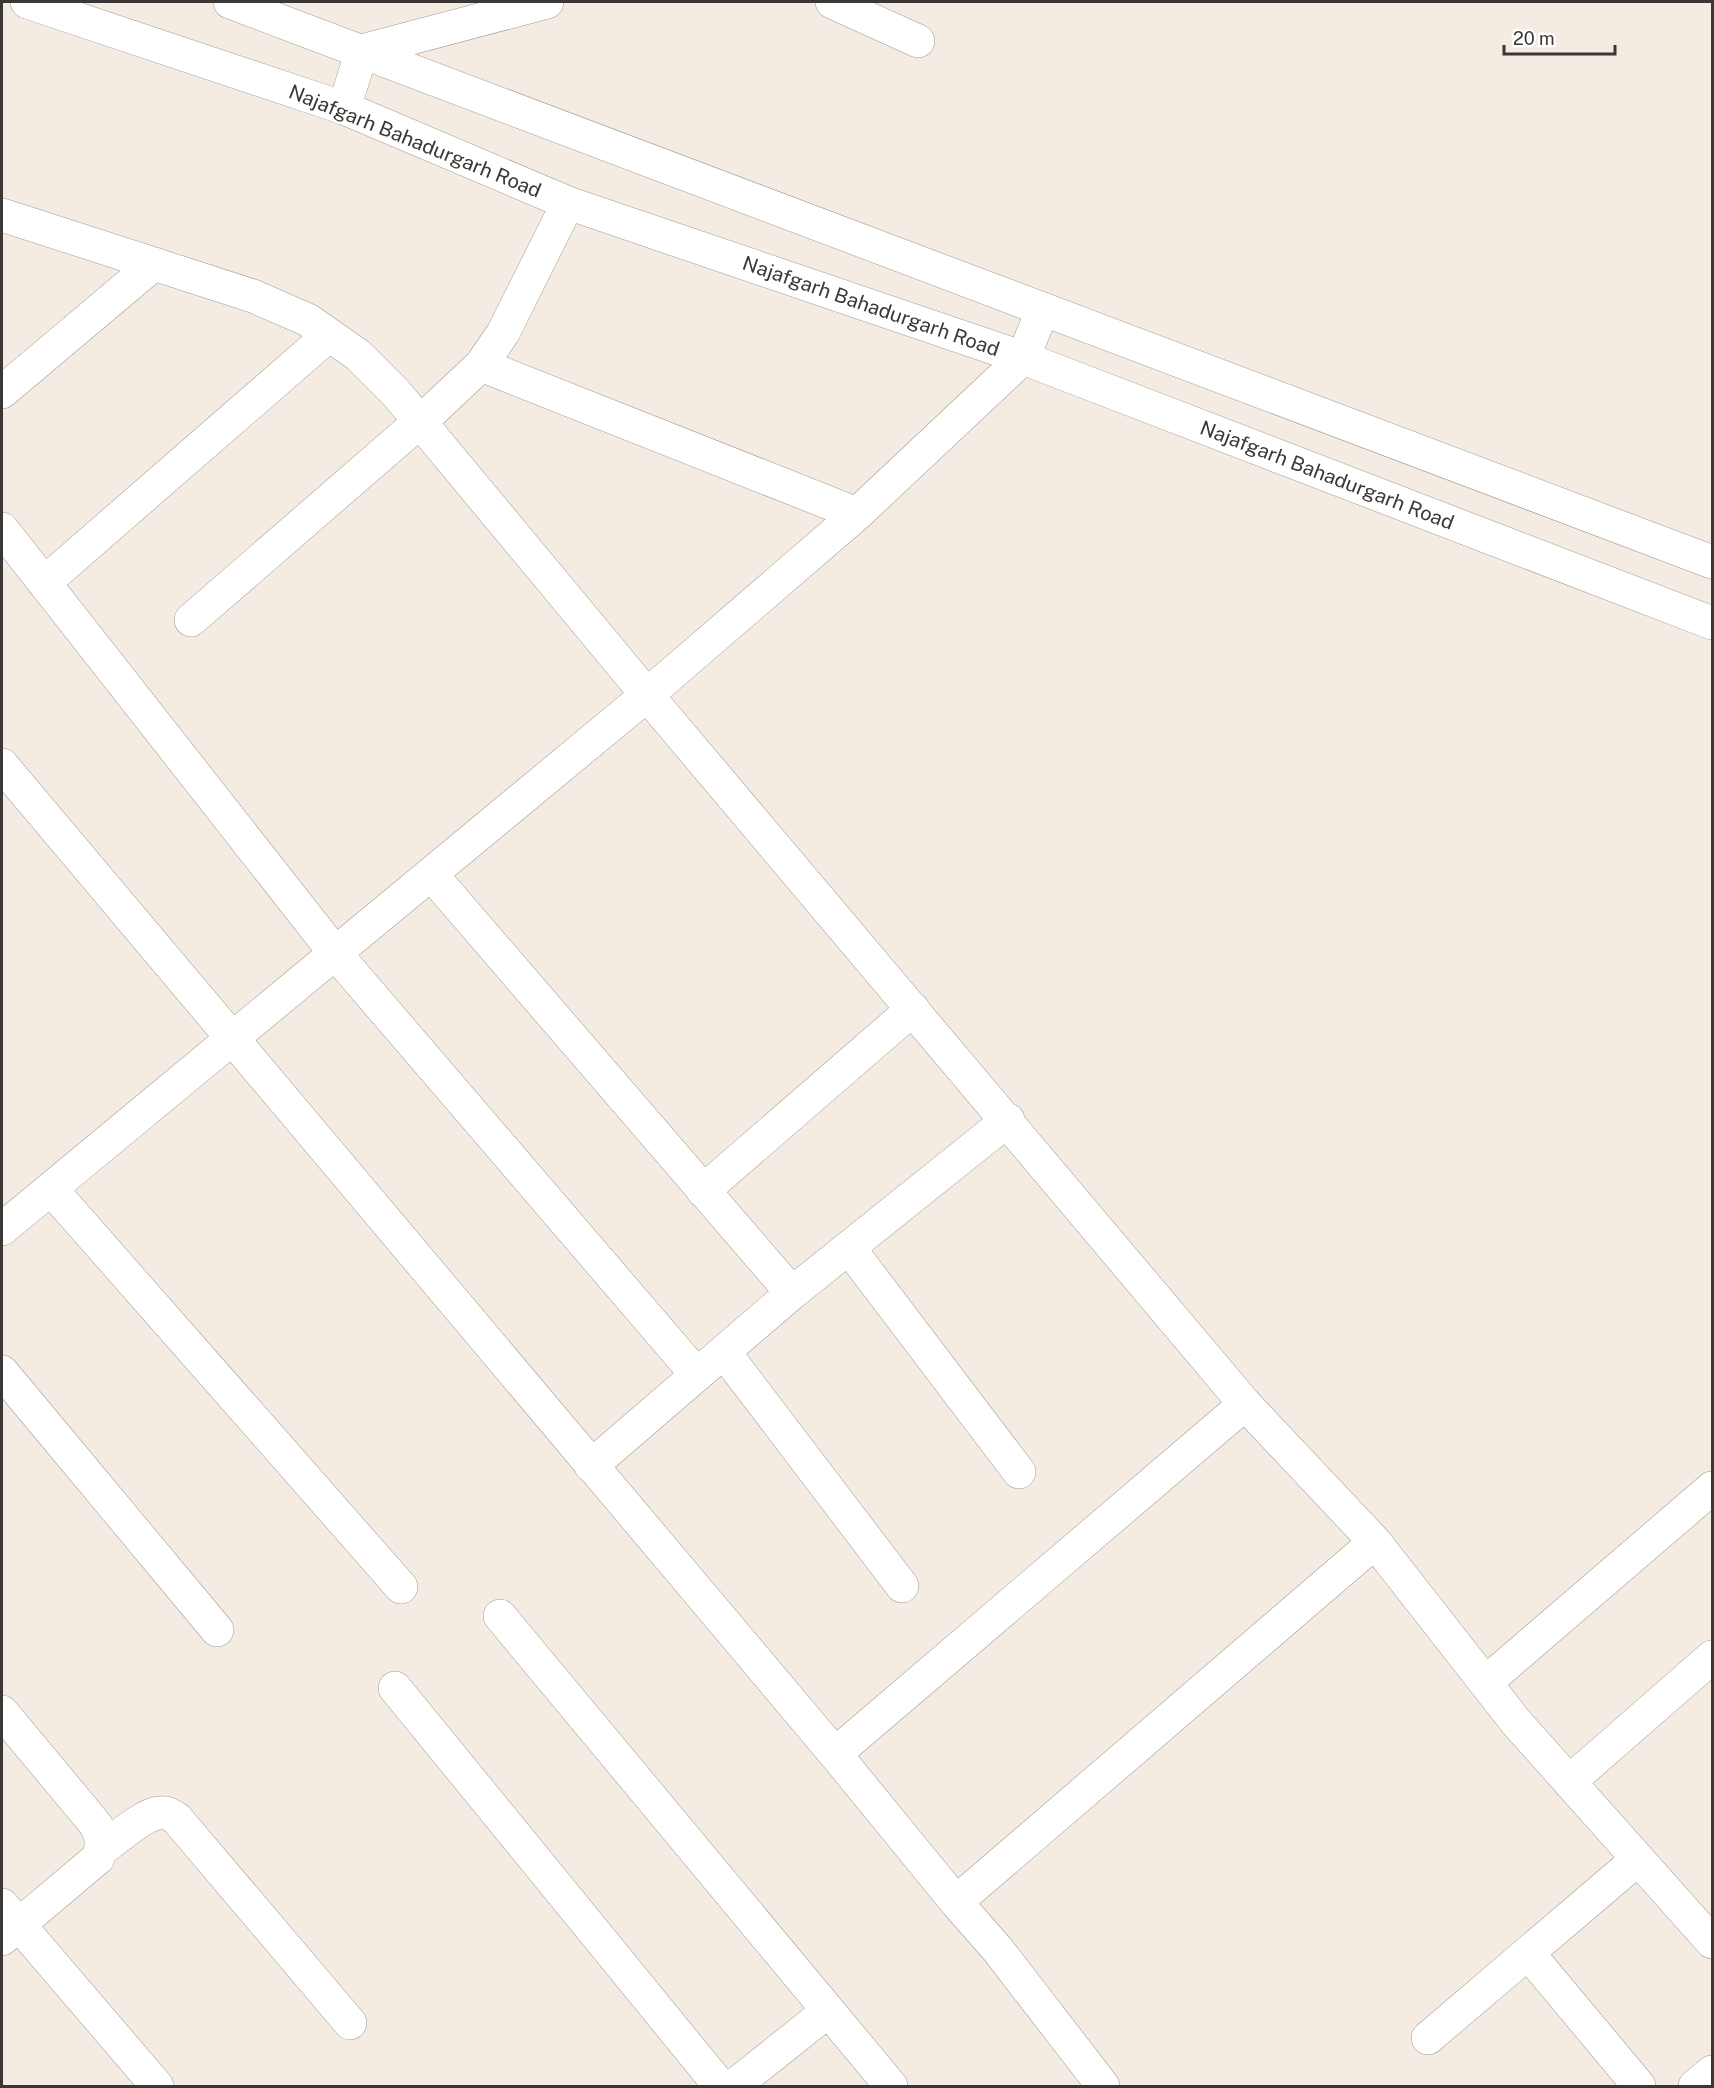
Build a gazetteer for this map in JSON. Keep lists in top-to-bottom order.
{
  "streets": {
    "street": ["Najafgarh Bahadurgarh Road"]
  },
  "scale_bar": "20 m"
}
